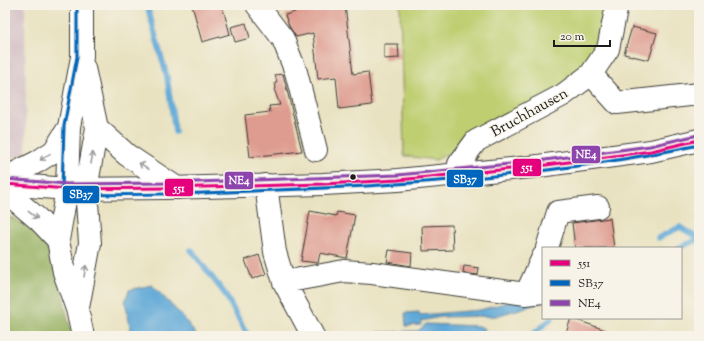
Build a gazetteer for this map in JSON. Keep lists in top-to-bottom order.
{
  "streets": {
    "street": ["Bruchhausen"]
  },
  "lines": ["transit line SB37", "transit line NE4", "transit line 551"],
  "legend": ["551", "SB37", "NE4"],
  "scale_bar": "20 m"
}
